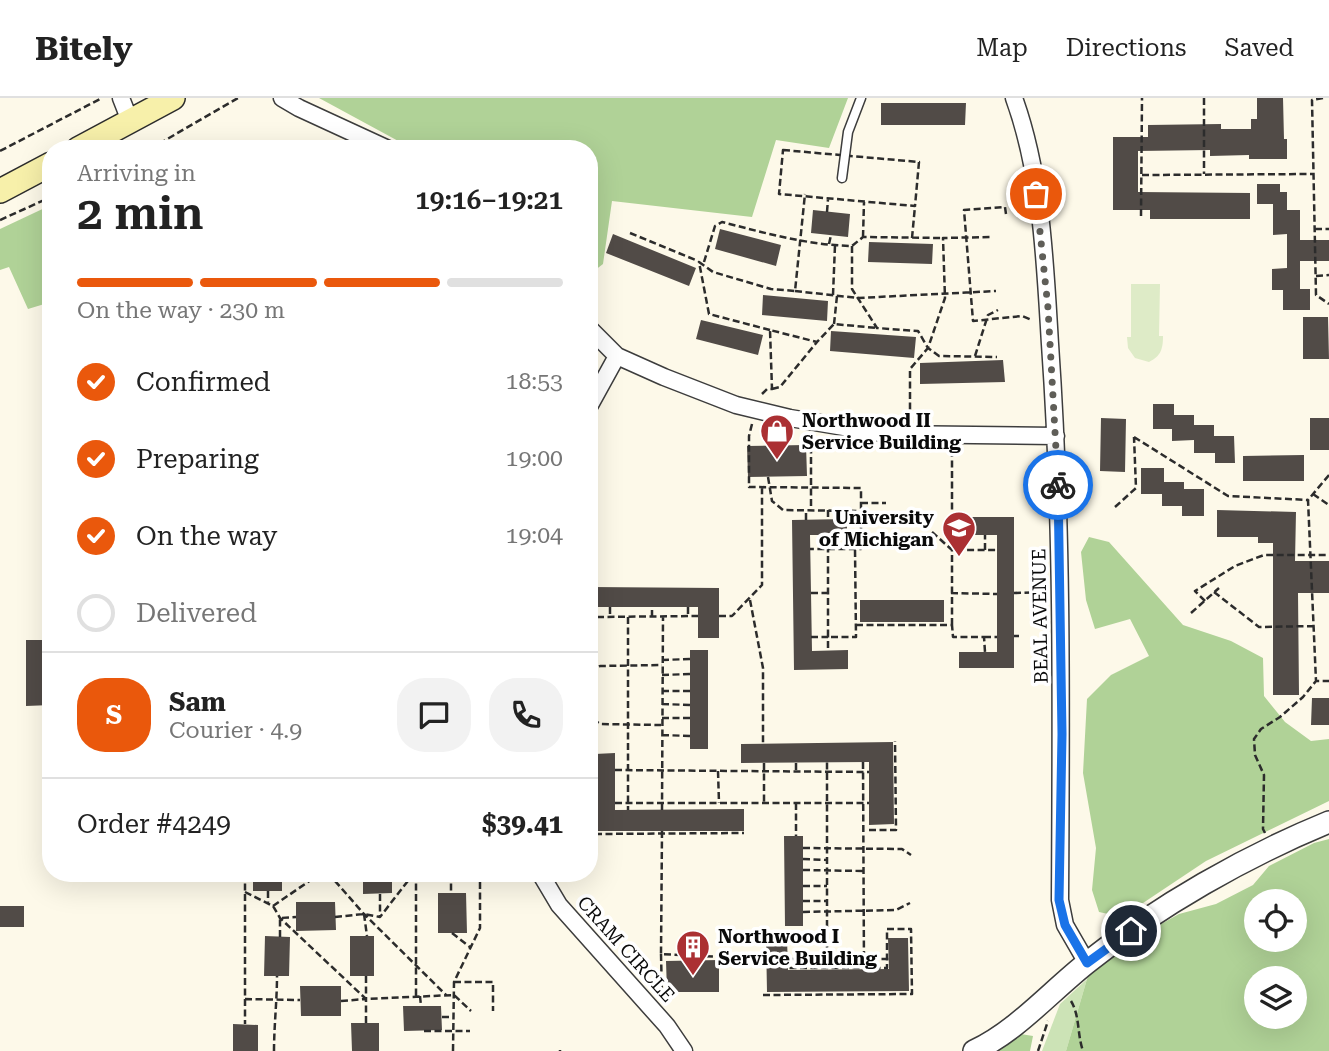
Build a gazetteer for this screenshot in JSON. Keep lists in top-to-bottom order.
{
  "streets": {
    "street": ["BEAL AVENUE", "CRAM CIRCLE"]
  },
  "places": {
    "shop": ["Northwood II Service Building"],
    "school or university": ["University of Michigan"],
    "building": ["Northwood I Service Building"]
  },
  "page": {
    "header": "Bitely",
    "nav": ["Map", "Directions", "Saved"],
    "heading": ["2 min", "Arriving in", "19:16–19:21"],
    "panel": [
      "Sam",
      "Courier · 4.9",
      "Order #4249",
      "$39.41"
    ],
    "bar": "On the way · 230 m",
    "list": [
      ["Confirmed", "18:53"],
      ["Preparing", "19:00"],
      ["On the way", "19:04"],
      "Delivered"
    ],
    "round": "S"
  }
}
